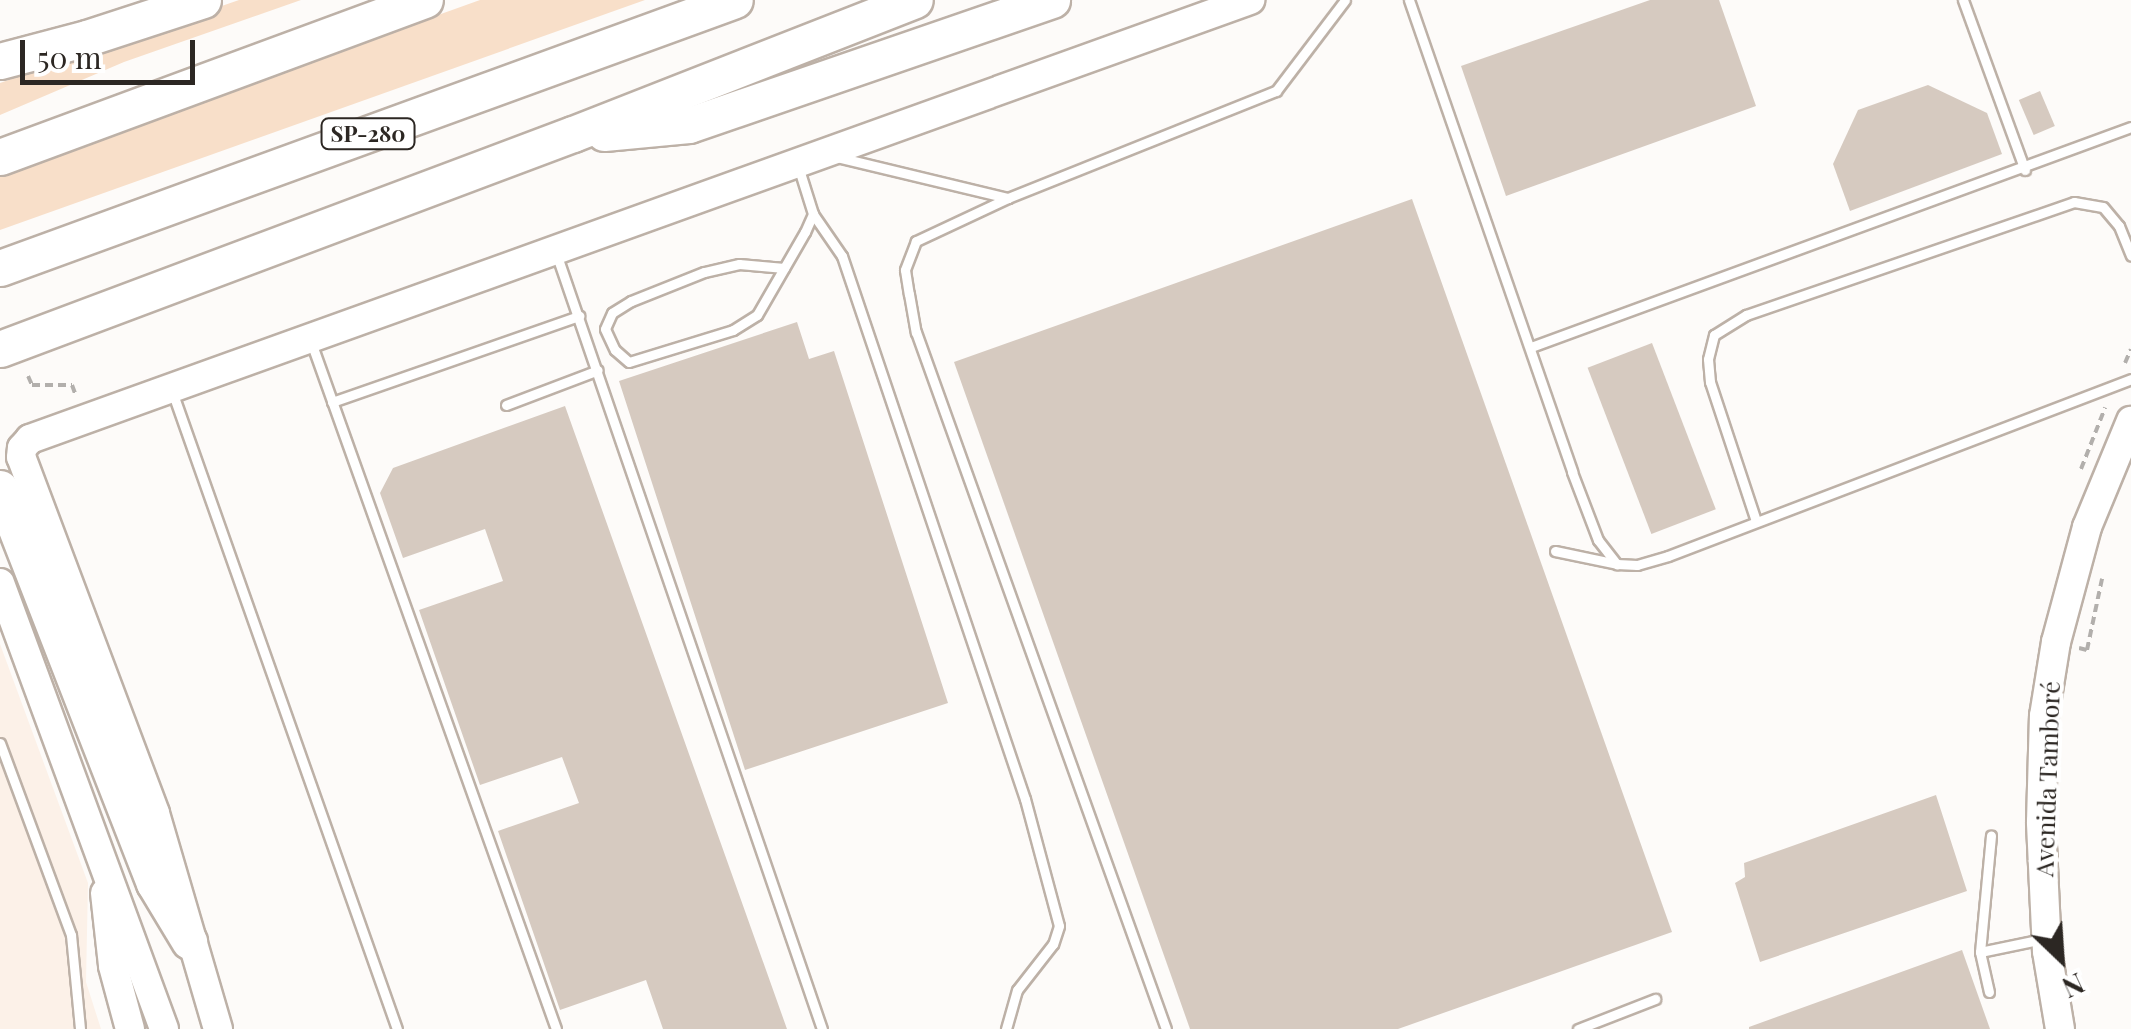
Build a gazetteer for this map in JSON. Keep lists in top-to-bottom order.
{
  "streets": {
    "highway": ["SP-280"],
    "street": ["Avenida Tamboré"]
  },
  "scale_bar": "50 m",
  "north": "bottom right"
}
